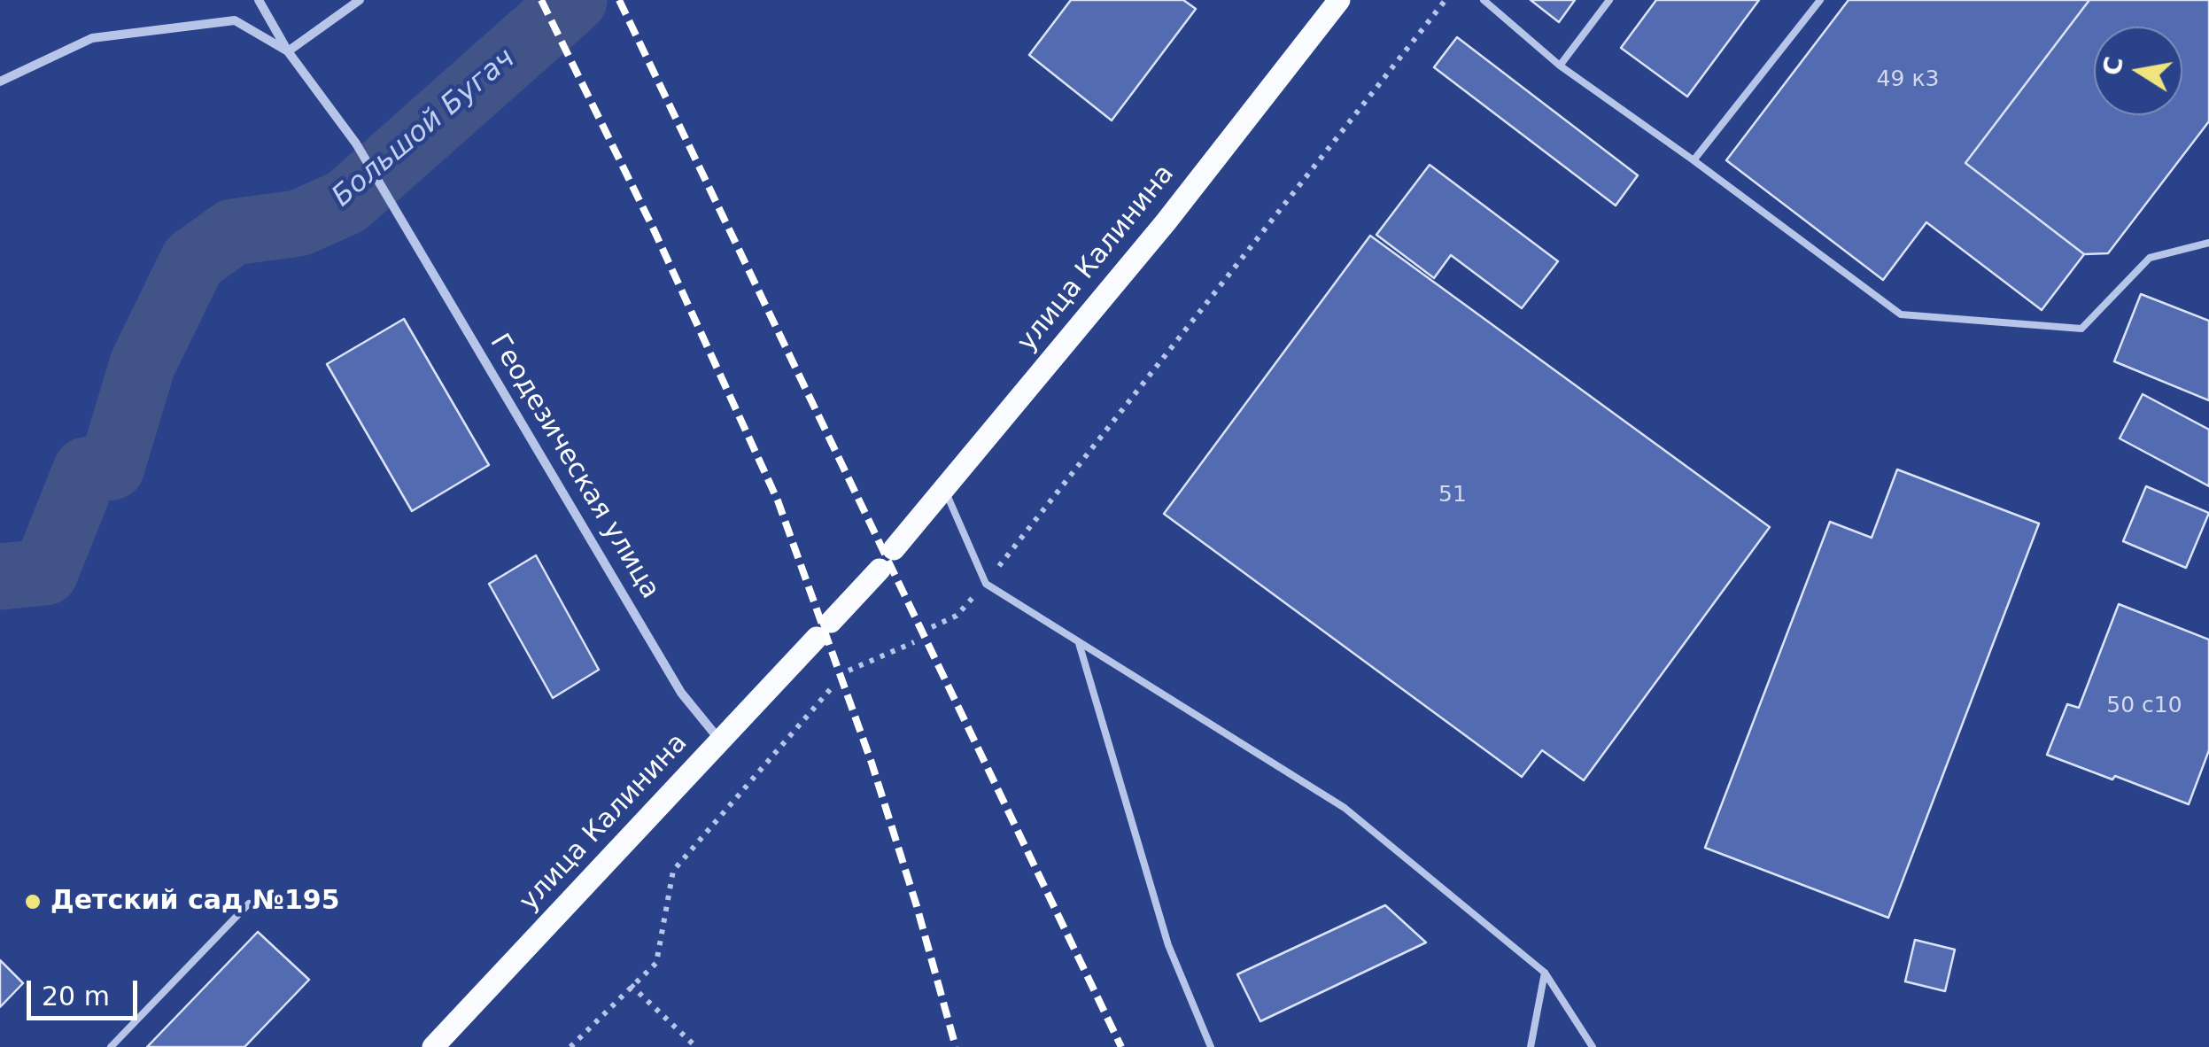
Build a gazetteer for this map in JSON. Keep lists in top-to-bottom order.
{
  "streets": {
    "main road": ["улица Калинина"],
    "street": ["Геодезическая улица"]
  },
  "crossings": [
    ["улица Калинина", "Геодезическая улица"]
  ],
  "water": ["Большой Бугач"],
  "places": ["Детский сад №195"],
  "house_numbers": ["49 к3", "51", "50 с10"],
  "scale_bar": "20 m",
  "north": "left"
}
